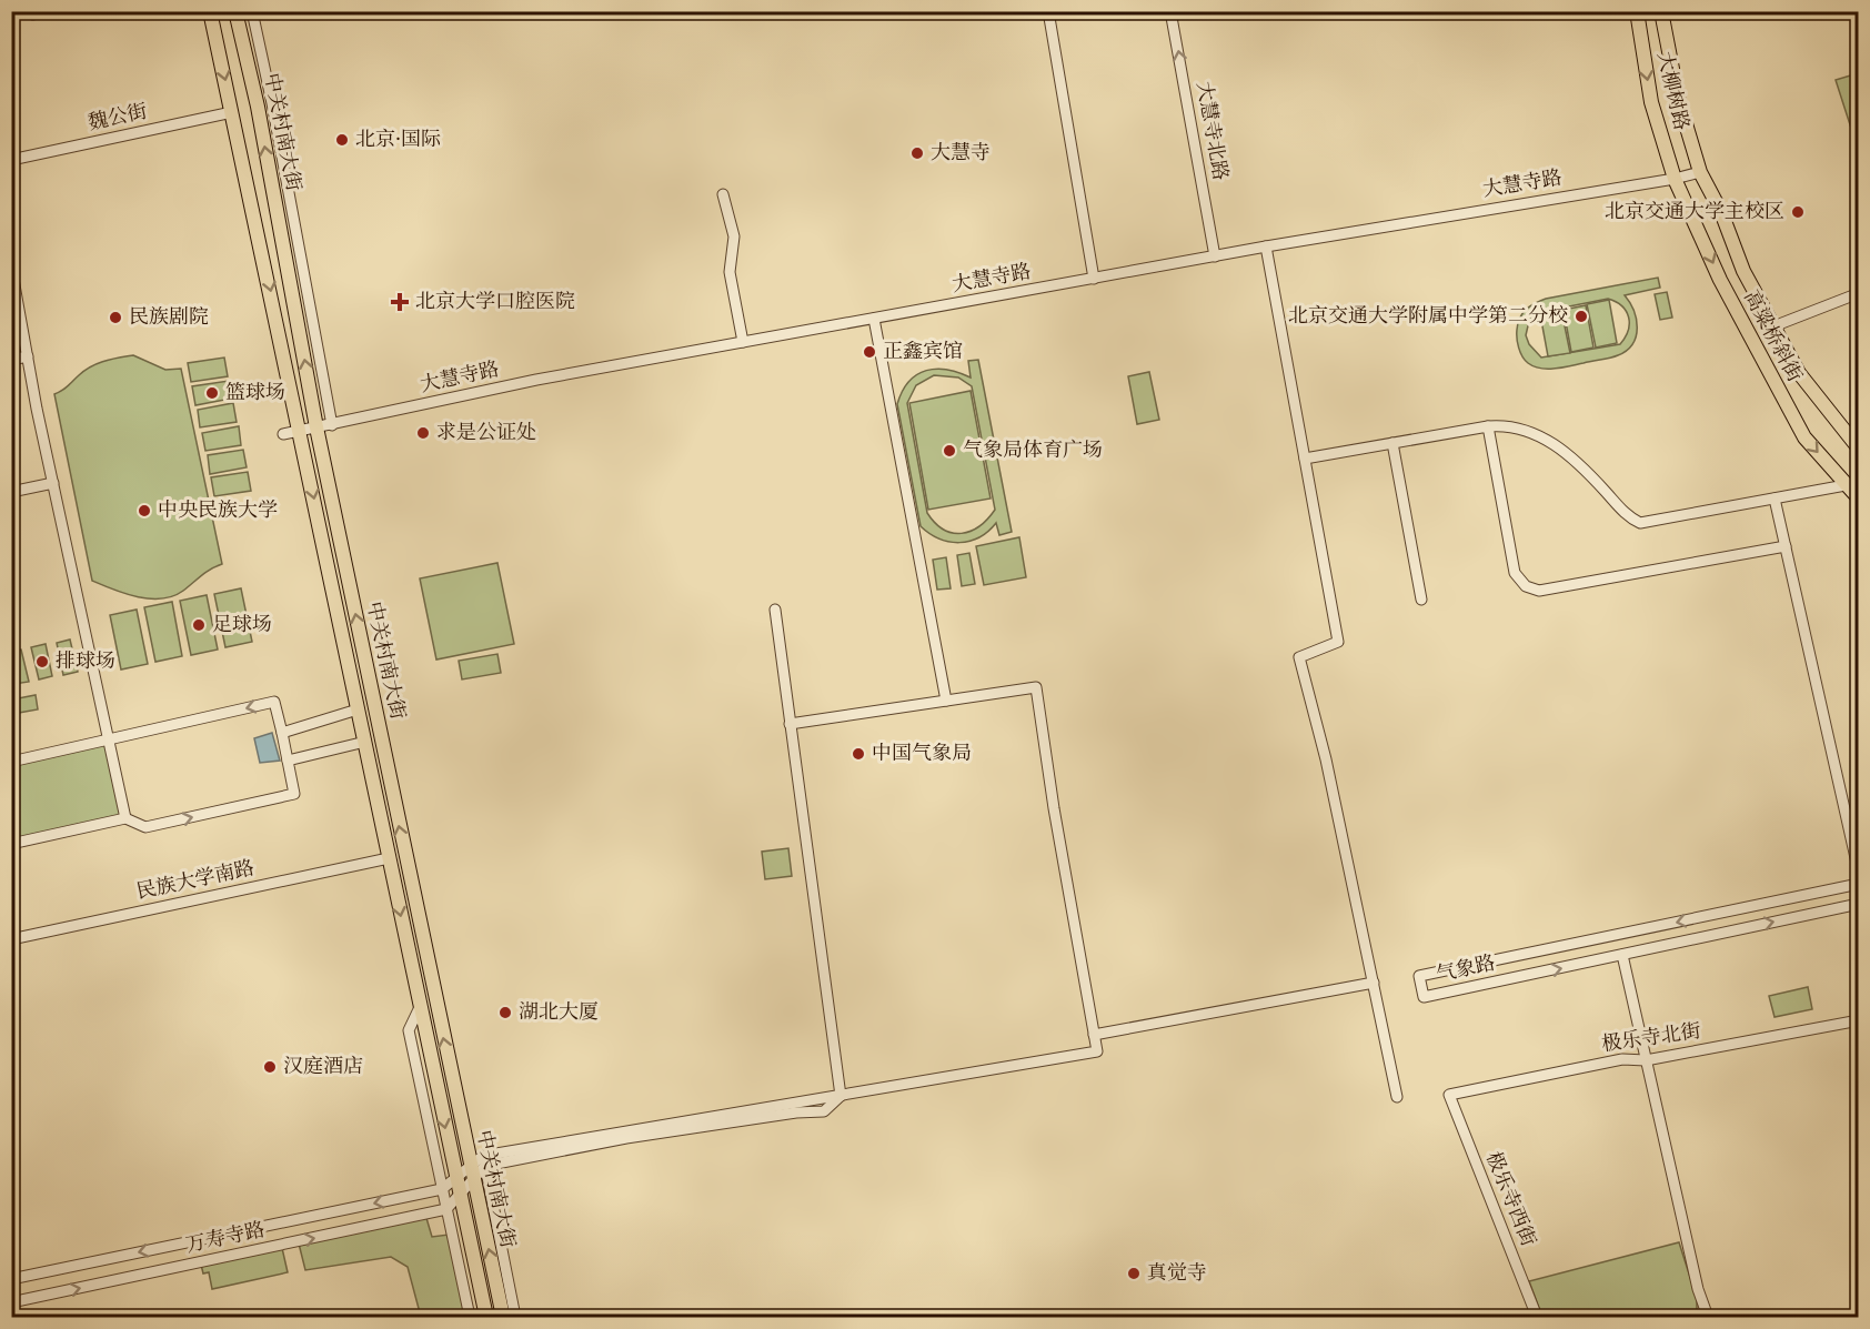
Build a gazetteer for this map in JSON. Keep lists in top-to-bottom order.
{
  "streets": {
    "main road": ["大柳树路", "中关村南大街", "高粱桥斜街"],
    "street": [
      "魏公街",
      "大慧寺北路",
      "大慧寺路",
      "民族大学南路",
      "气象路",
      "极乐寺北街",
      "极乐寺西街",
      "万寿寺路"
    ]
  },
  "crossings": [
    ["大柳树路", "大慧寺路"],
    ["大柳树路", "高粱桥斜街"],
    ["魏公街", "中关村南大街"],
    ["大慧寺北路", "大慧寺路"],
    ["中关村南大街", "大慧寺路"],
    ["中关村南大街", "民族大学南路"],
    ["中关村南大街", "万寿寺路"],
    ["大慧寺路", "高粱桥斜街"],
    ["极乐寺北街", "极乐寺西街"]
  ],
  "one_way": ["大慧寺北路"],
  "places": {
    "other": [
      "北京·国际",
      "大慧寺",
      "北京交通大学主校区",
      "北京交通大学附属中学第二分校",
      "民族剧院",
      "正鑫宾馆",
      "篮球场",
      "求是公证处",
      "气象局体育广场",
      "中央民族大学",
      "足球场",
      "排球场",
      "中国气象局",
      "湖北大厦",
      "汉庭酒店",
      "真觉寺"
    ],
    "health": ["北京大学口腔医院"]
  }
}
